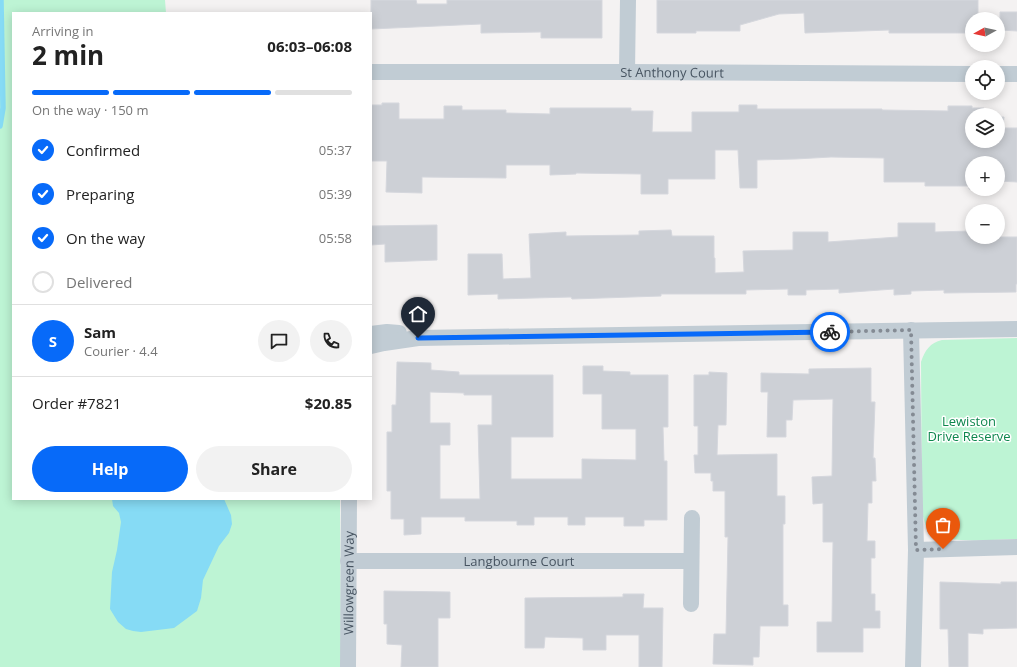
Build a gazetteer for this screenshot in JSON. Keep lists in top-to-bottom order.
{
  "streets": {
    "street": ["St Anthony Court", "Langbourne Court", "Willowgreen Way"]
  },
  "crossings": [
    ["Langbourne Court", "Willowgreen Way"]
  ],
  "parks": ["Lewiston Drive Reserve"],
  "north": "left",
  "page": {
    "map_buttons": ["+", "−"],
    "heading": ["2 min", "Arriving in", "06:03–06:08"],
    "panel": [
      "Sam",
      "Courier · 4.4",
      "Order #7821",
      "$20.85"
    ],
    "bar": "On the way · 150 m",
    "list": [
      ["Confirmed", "05:37"],
      ["Preparing", "05:39"],
      ["On the way", "05:58"],
      "Delivered"
    ],
    "round": "S",
    "buttons": ["Help", "Share"]
  }
}
